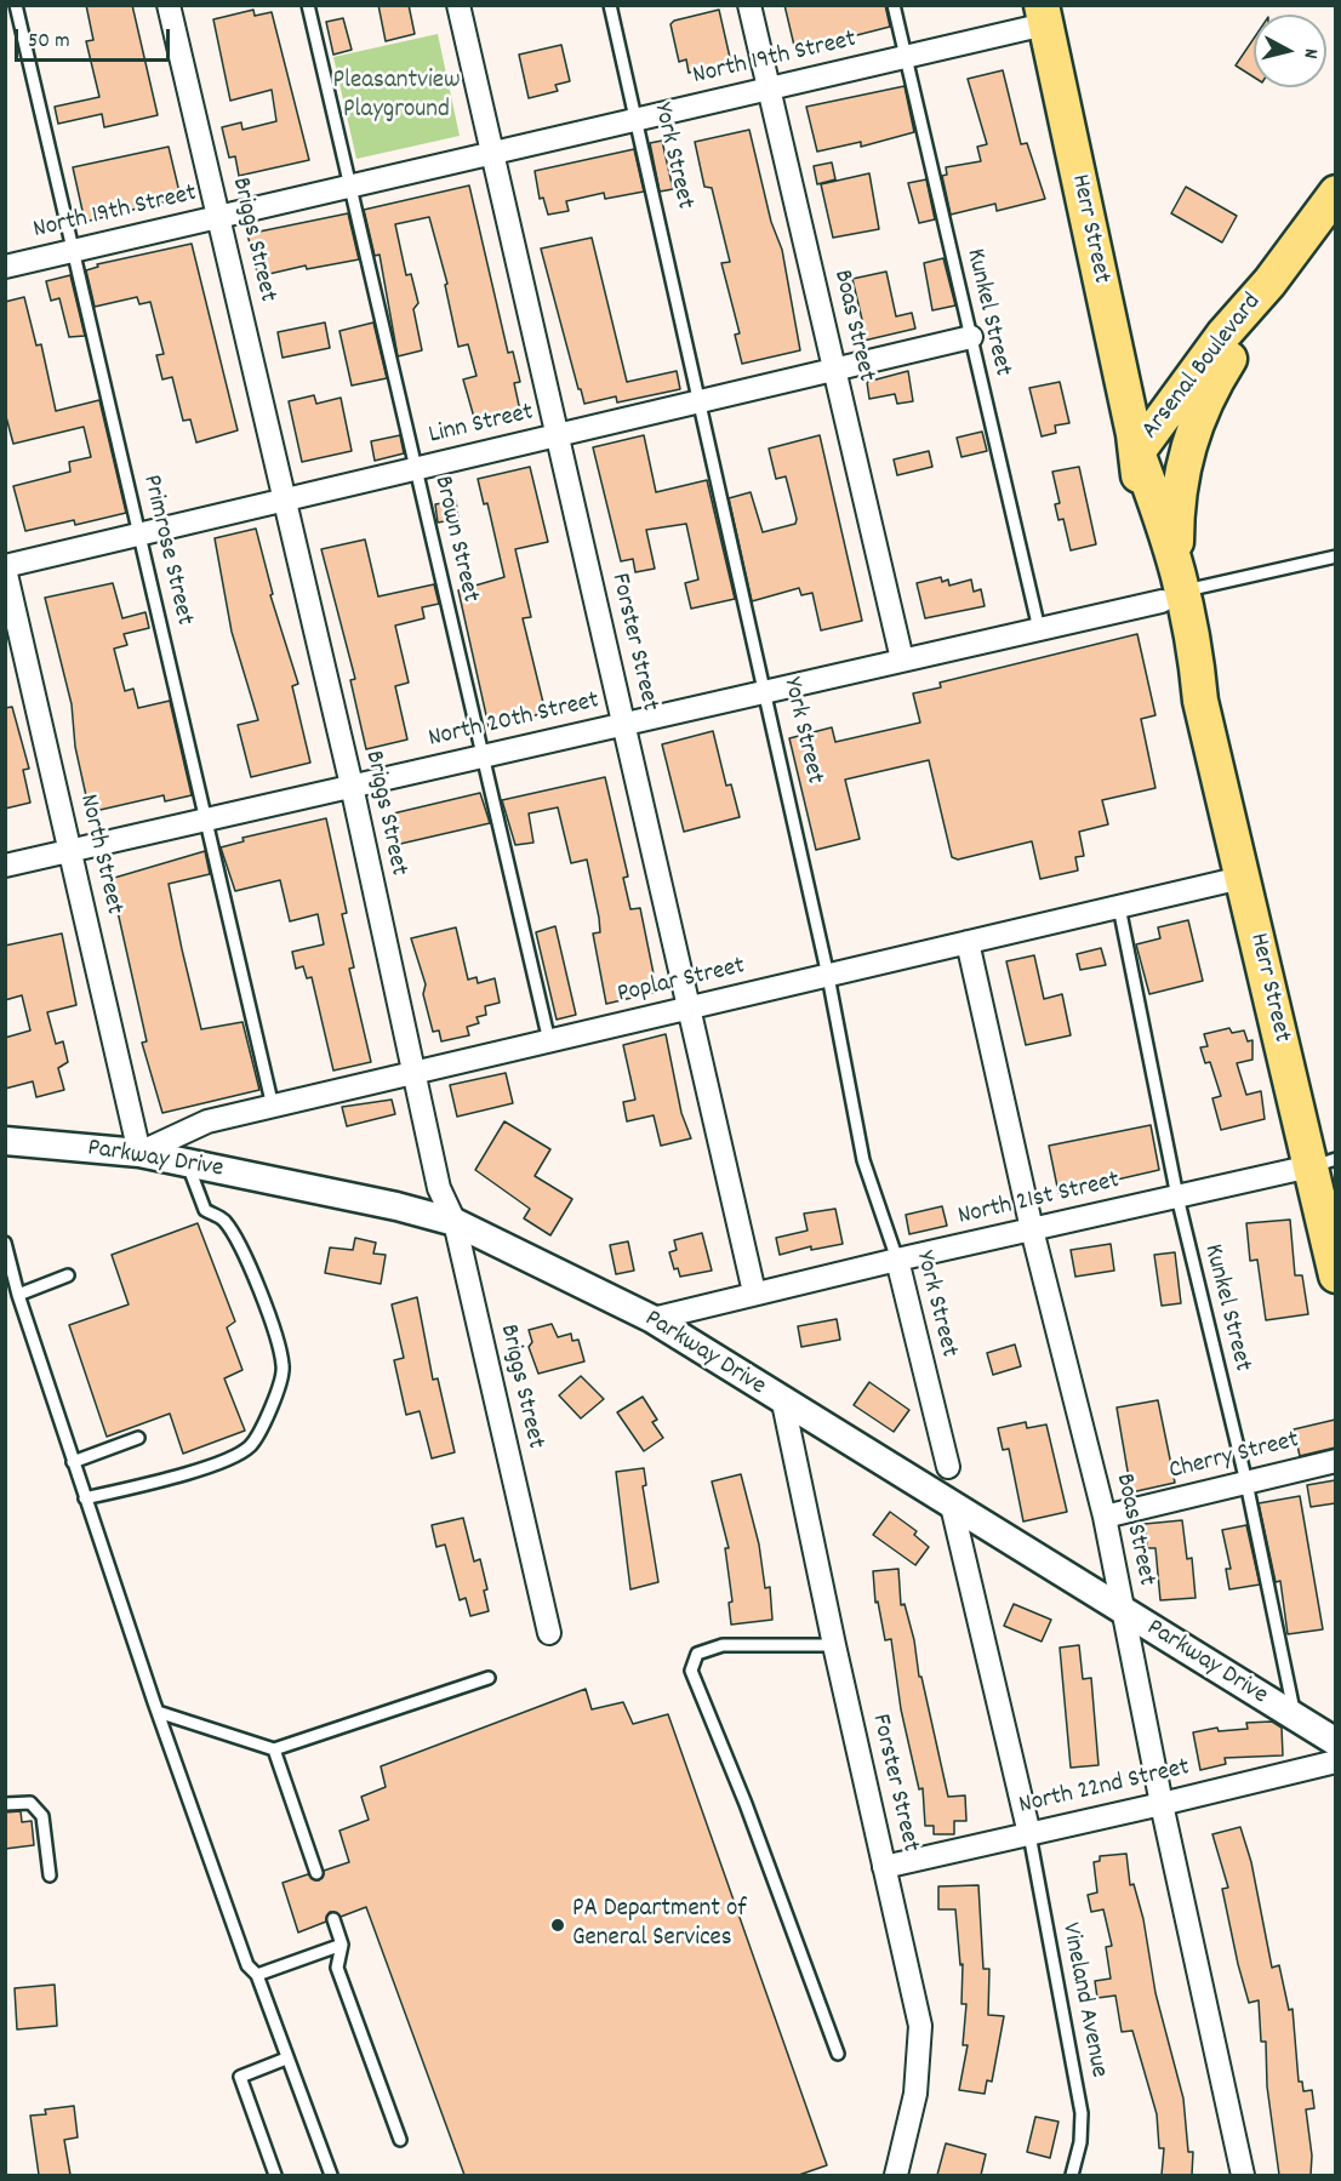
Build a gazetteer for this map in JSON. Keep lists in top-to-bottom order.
{
  "streets": {
    "main road": ["Herr Street", "Arsenal Boulevard"],
    "street": [
      "North 19th Street",
      "York Street",
      "Briggs Street",
      "Boas Street",
      "Linn Street",
      "Forster Street",
      "North 20th Street",
      "North Street",
      "Poplar Street",
      "Parkway Drive",
      "North 21st Street",
      "Cherry Street",
      "North 22nd Street"
    ],
    "lane": [
      "Kunkel Street",
      "Brown Street",
      "Primrose Street",
      "Vineland Avenue"
    ]
  },
  "crossings": [
    ["North 19th Street", "York Street"],
    ["North 19th Street", "Herr Street"],
    ["North 19th Street", "Briggs Street"],
    ["North 19th Street", "Kunkel Street"],
    ["North 19th Street", "Boas Street"],
    ["North 19th Street", "Brown Street"],
    ["North 19th Street", "Primrose Street"],
    ["North 19th Street", "Forster Street"],
    ["York Street", "Linn Street"],
    ["York Street", "North 20th Street"],
    ["York Street", "Poplar Street"],
    ["York Street", "North 21st Street"],
    ["Herr Street", "Arsenal Boulevard"],
    ["Herr Street", "North 20th Street"],
    ["Herr Street", "Poplar Street"],
    ["Herr Street", "North 21st Street"],
    ["Briggs Street", "Linn Street"],
    ["Briggs Street", "North 20th Street"],
    ["Briggs Street", "Poplar Street"],
    ["Briggs Street", "Parkway Drive"],
    ["Kunkel Street", "Linn Street"],
    ["Kunkel Street", "North 20th Street"],
    ["Kunkel Street", "Poplar Street"],
    ["Kunkel Street", "Parkway Drive"],
    ["Kunkel Street", "North 21st Street"],
    ["Kunkel Street", "Cherry Street"],
    ["Boas Street", "Linn Street"],
    ["Boas Street", "North 20th Street"],
    ["Boas Street", "Poplar Street"],
    ["Boas Street", "Parkway Drive"],
    ["Boas Street", "North 21st Street"],
    ["Boas Street", "Cherry Street"],
    ["Boas Street", "North 22nd Street"],
    ["Arsenal Boulevard", "North 20th Street"],
    ["Linn Street", "Brown Street"],
    ["Linn Street", "Primrose Street"],
    ["Linn Street", "Forster Street"],
    ["Linn Street", "North Street"],
    ["Brown Street", "North 20th Street"],
    ["Brown Street", "Poplar Street"],
    ["Primrose Street", "North 20th Street"],
    ["Primrose Street", "Poplar Street"],
    ["Forster Street", "North 20th Street"],
    ["Forster Street", "Poplar Street"],
    ["Forster Street", "Parkway Drive"],
    ["Forster Street", "North 21st Street"],
    ["Forster Street", "North 22nd Street"],
    ["North 20th Street", "North Street"],
    ["North Street", "Poplar Street"],
    ["North Street", "Parkway Drive"],
    ["Poplar Street", "Parkway Drive"],
    ["Parkway Drive", "North 21st Street"],
    ["North 22nd Street", "Vineland Avenue"]
  ],
  "parks": ["Pleasantview Playground"],
  "places": ["PA Department of General Services"],
  "scale_bar": "50 m",
  "north": "right"
}
